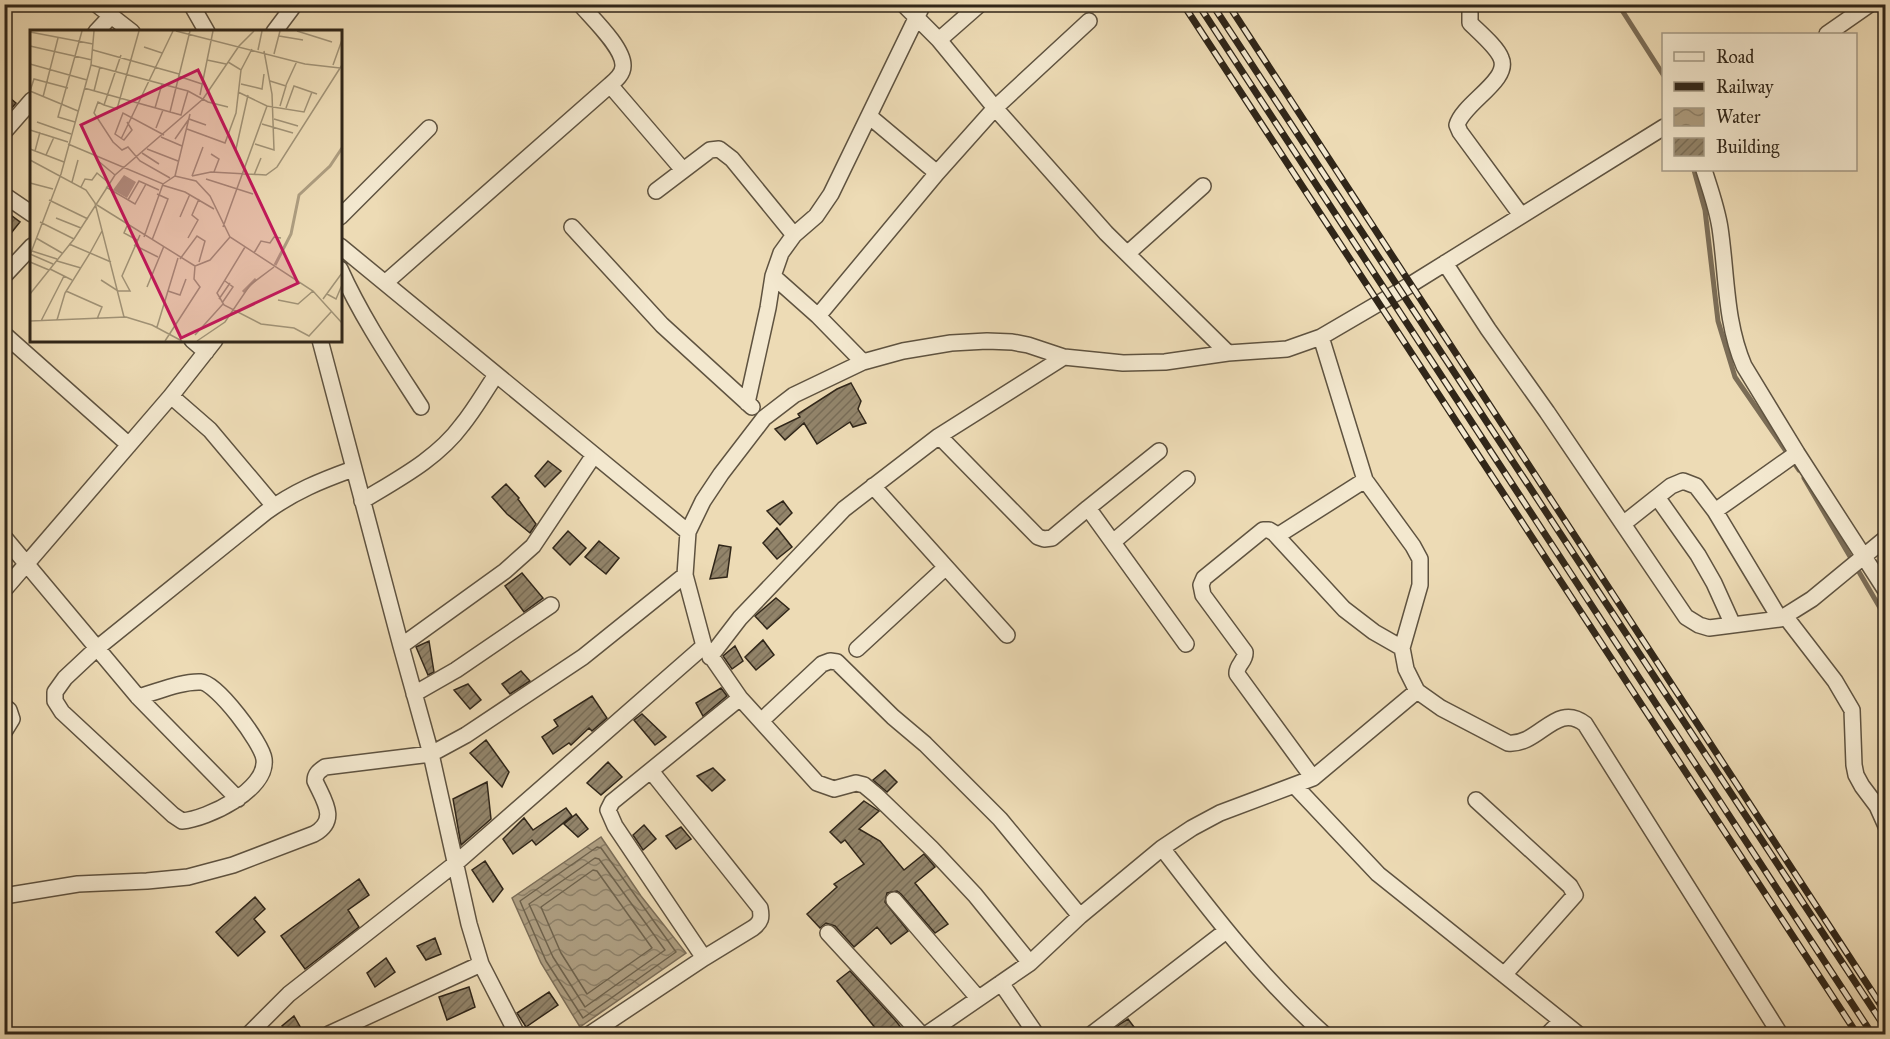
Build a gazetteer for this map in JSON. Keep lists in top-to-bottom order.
{
  "legend": [
    "Road",
    "Railway",
    "Water",
    "Building"
  ]
}
